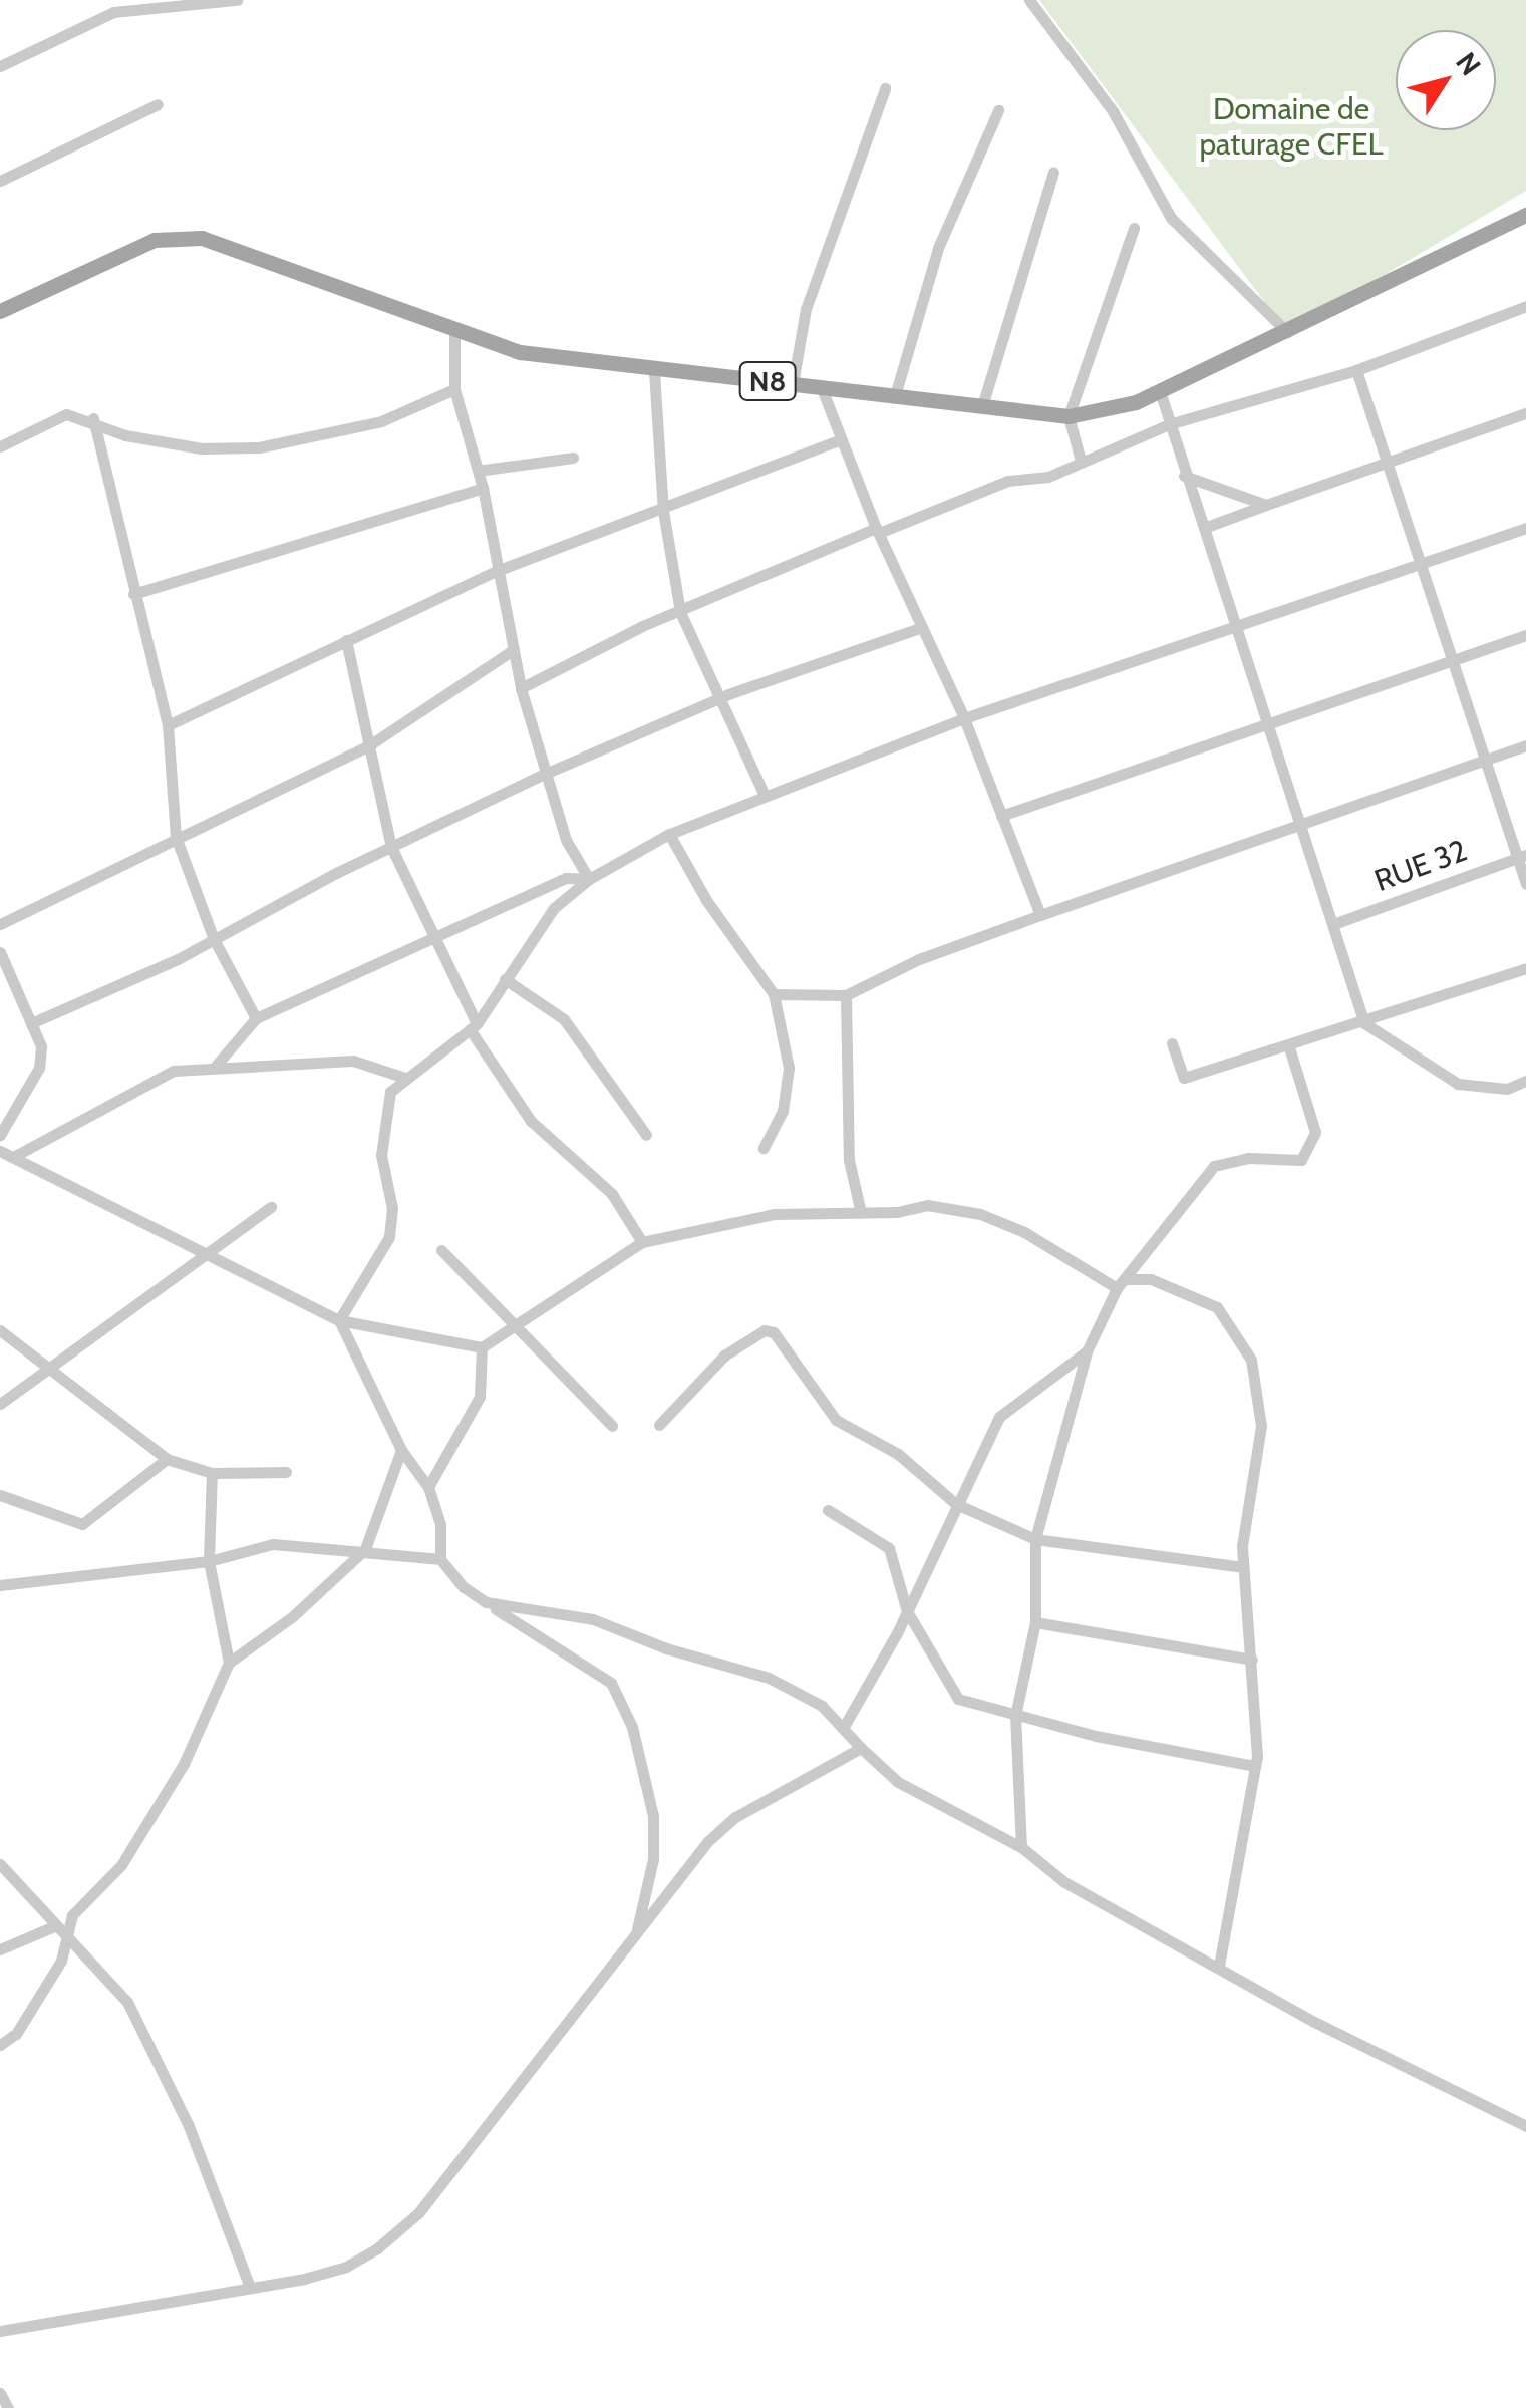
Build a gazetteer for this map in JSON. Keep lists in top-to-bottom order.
{
  "streets": {
    "main road": ["N8"],
    "street": ["RUE 32"]
  },
  "parks": ["Domaine de paturage CFEL"],
  "north": "top right"
}
